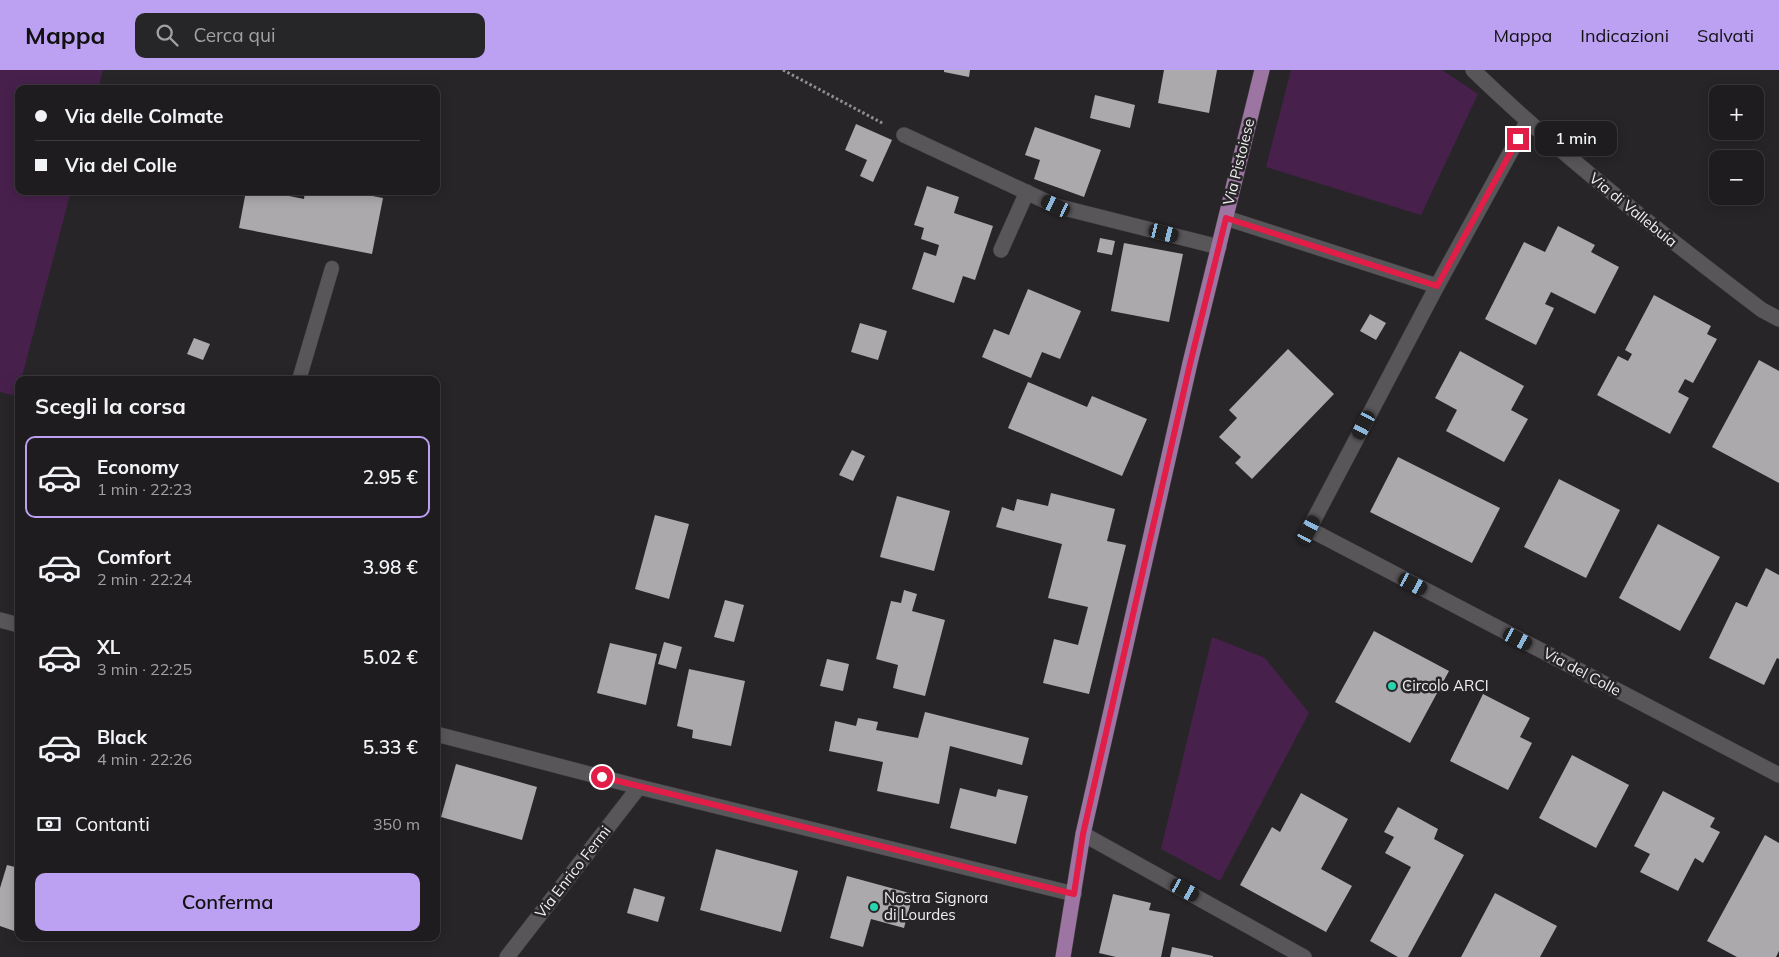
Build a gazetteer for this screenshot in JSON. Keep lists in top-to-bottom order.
{
  "streets": {
    "main road": ["Via Pistoiese"],
    "street": ["Via di Vallebuia", "Via del Colle", "Via Enrico Fermi"]
  },
  "crossings": [
    ["Via di Vallebuia", "Via del Colle"]
  ],
  "places": ["Circolo ARCI", "Nostra Signora di Lourdes"],
  "page": {
    "header": "Mappa",
    "search": "Cerca qui",
    "nav": ["Mappa", "Indicazioni", "Salvati"],
    "map_buttons": ["+", "−"],
    "banner": ["Via delle Colmate", "Via del Colle"],
    "bubble": "1 min",
    "heading": "Scegli la corsa",
    "list": [
      {
        "name": "Economy",
        "note": "1 min · 22:23",
        "value": "2.95 €"
      },
      {
        "name": "Comfort",
        "note": "2 min · 22:24",
        "value": "3.98 €"
      },
      {
        "name": "XL",
        "note": "3 min · 22:25",
        "value": "5.02 €"
      },
      {
        "name": "Black",
        "note": "4 min · 22:26",
        "value": "5.33 €"
      }
    ],
    "pay": ["Contanti", "350 m"],
    "buttons": "Conferma"
  }
}
